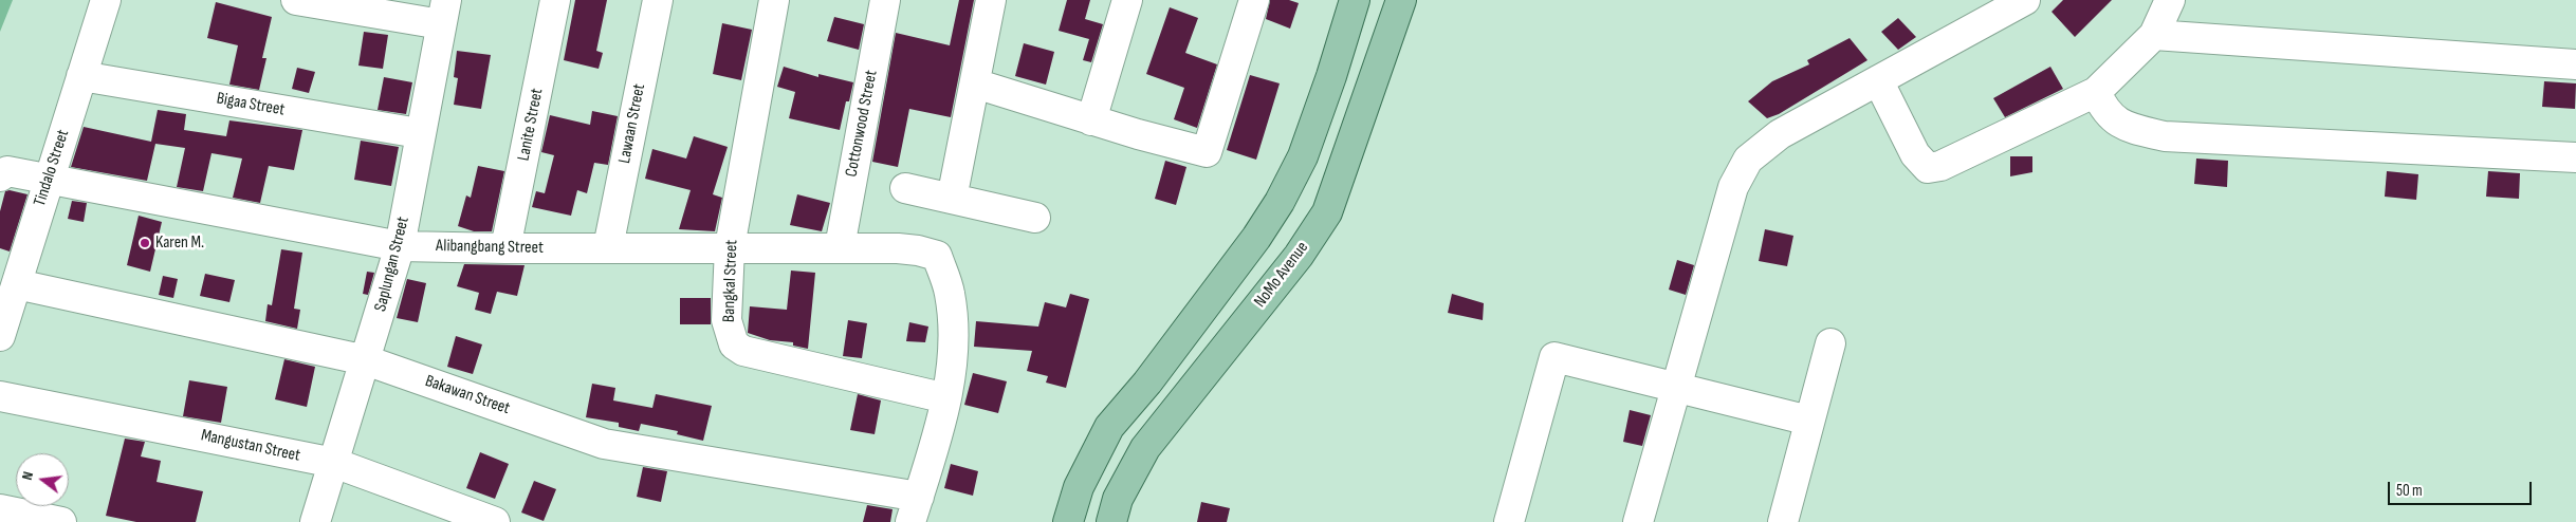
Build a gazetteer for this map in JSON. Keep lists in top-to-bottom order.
{
  "streets": {
    "main road": ["NoMo Avenue"],
    "street": [
      "Bigaa Street",
      "Lawaan Street",
      "Cottonwood Street",
      "Lanite Street",
      "Tindalo Street",
      "Alibangbang Street",
      "Saplungan Street",
      "Bangkal Street",
      "Bakawan Street",
      "Mangustan Street"
    ]
  },
  "crossings": [
    ["Bigaa Street", "Tindalo Street"],
    ["Bigaa Street", "Saplungan Street"],
    ["Lawaan Street", "Alibangbang Street"],
    ["Cottonwood Street", "Alibangbang Street"],
    ["Lanite Street", "Alibangbang Street"],
    ["Tindalo Street", "Alibangbang Street"],
    ["Tindalo Street", "Bakawan Street"],
    ["Alibangbang Street", "Saplungan Street"],
    ["Alibangbang Street", "Bangkal Street"],
    ["Saplungan Street", "Bakawan Street"],
    ["Saplungan Street", "Mangustan Street"]
  ],
  "places": ["Karen M."],
  "scale_bar": "50 m",
  "north": "left"
}
